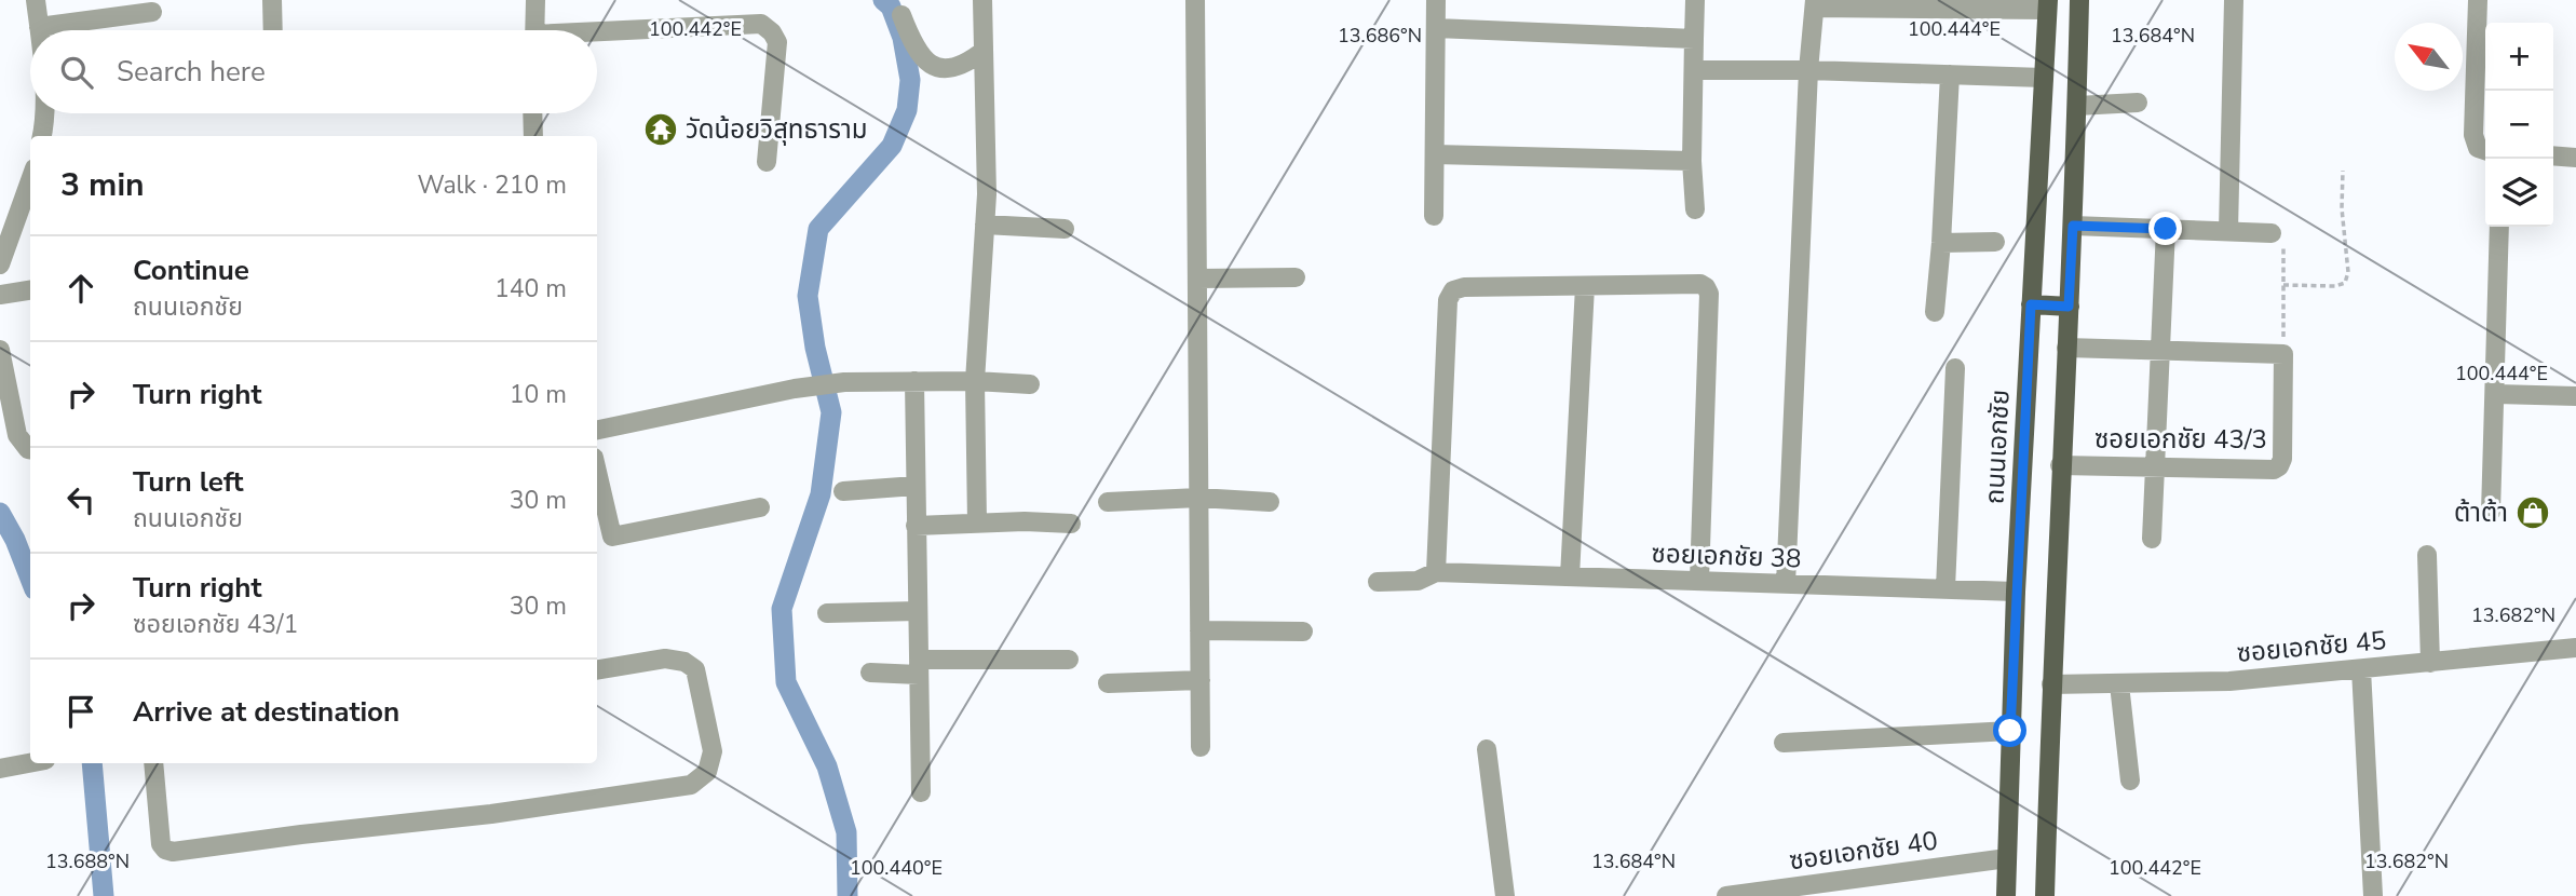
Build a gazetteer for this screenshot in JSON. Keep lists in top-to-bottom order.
{
  "streets": {
    "main road": ["ถนนเอกชัย"],
    "street": [
      "ซอยเอกชัย 43/3",
      "ซอยเอกชัย 38",
      "ซอยเอกชัย 45",
      "ซอยเอกชัย 40"
    ]
  },
  "crossings": [
    ["ถนนเอกชัย", "ซอยเอกชัย 38"],
    ["ถนนเอกชัย", "ซอยเอกชัย 40"]
  ],
  "places": {
    "temple": ["วัดน้อยวิสุทธาราม"],
    "shop": ["ต้าต้า"]
  },
  "north": "top left",
  "page": {
    "map_buttons": ["+", "−"],
    "search": "Search here",
    "heading": ["3 min", "Walk · 210 m"],
    "list": [
      ["Continue", "ถนนเอกชัย", "140 m"],
      ["Turn right", "10 m"],
      ["Turn left", "ถนนเอกชัย", "30 m"],
      ["Turn right", "ซอยเอกชัย 43/1", "30 m"],
      "Arrive at destination"
    ]
  },
  "coordinates": [
    "100.444°E",
    "100.442°E",
    "13.686°N",
    "13.684°N",
    "13.682°N",
    "13.688°N",
    "100.440°E"
  ]
}
